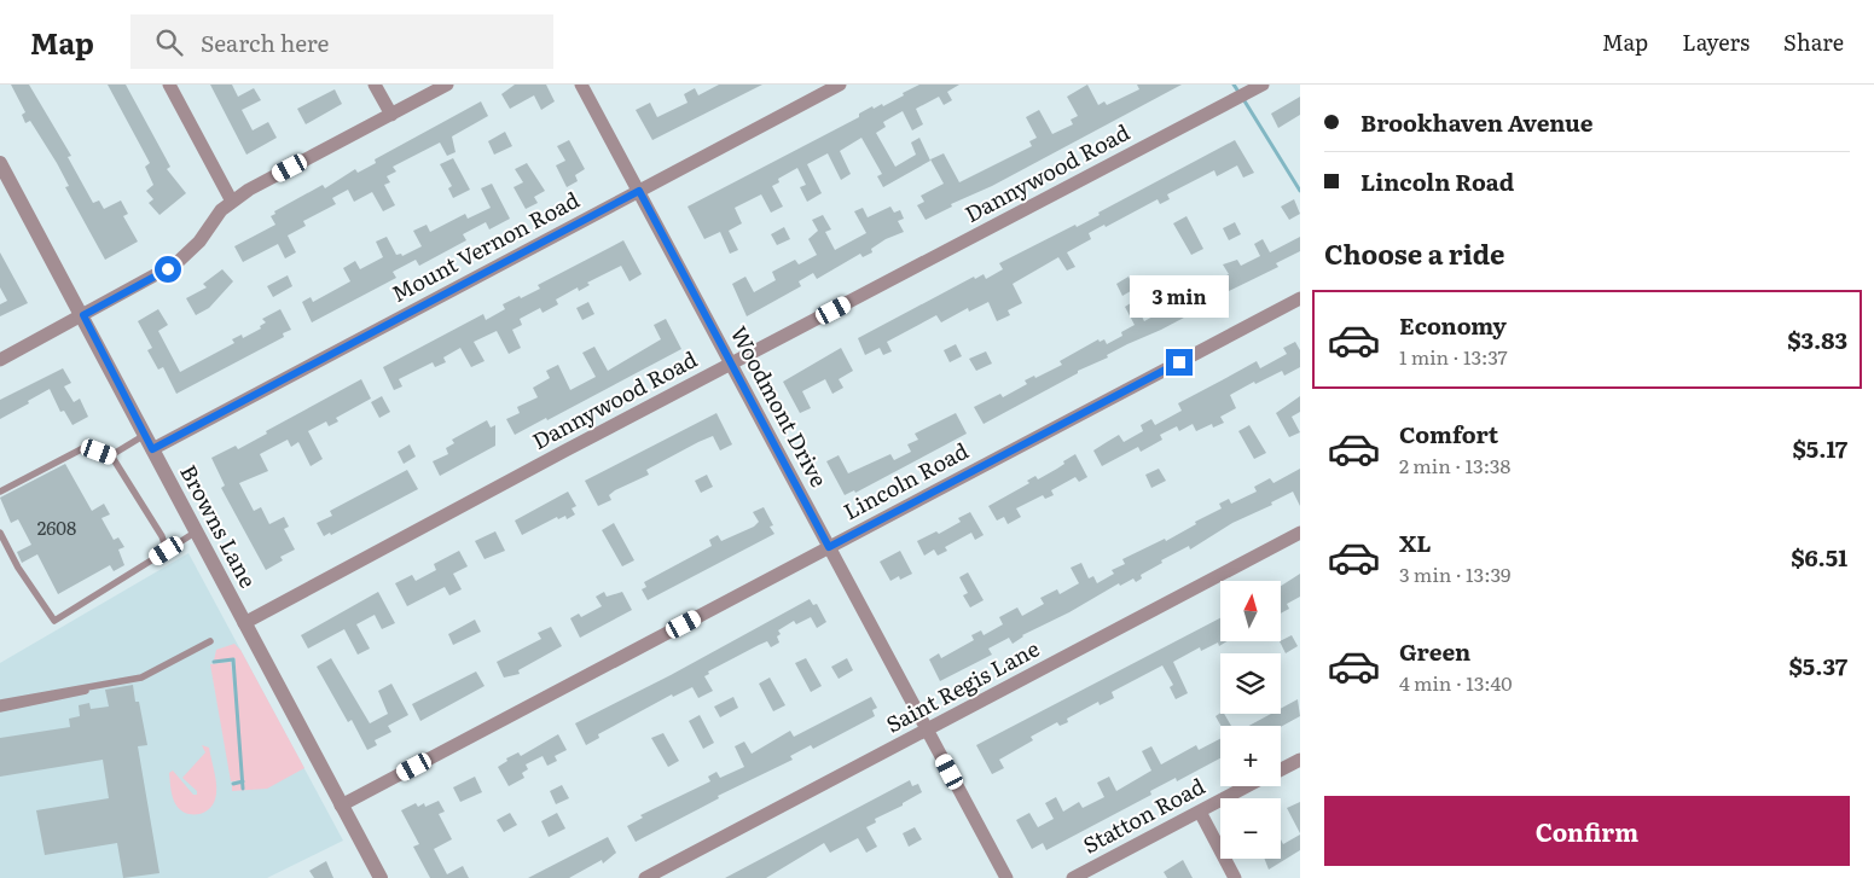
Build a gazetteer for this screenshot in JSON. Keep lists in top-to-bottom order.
{
  "streets": {
    "street": [
      "Dannywood Road",
      "Mount Vernon Road",
      "Woodmont Drive",
      "Lincoln Road",
      "Browns Lane",
      "Saint Regis Lane",
      "Statton Road"
    ]
  },
  "crossings": [
    ["Dannywood Road", "Woodmont Drive"],
    ["Dannywood Road", "Browns Lane"],
    ["Mount Vernon Road", "Woodmont Drive"],
    ["Mount Vernon Road", "Browns Lane"],
    ["Woodmont Drive", "Lincoln Road"],
    ["Woodmont Drive", "Saint Regis Lane"],
    ["Lincoln Road", "Browns Lane"]
  ],
  "house_numbers": ["2608"],
  "north": "top",
  "page": {
    "header": "Map",
    "search": "Search here",
    "nav": ["Map", "Layers", "Share"],
    "banner": ["Brookhaven Avenue", "Lincoln Road"],
    "heading": "Choose a ride",
    "bubble": "3 min",
    "list": [
      {
        "name": "Economy",
        "note": "1 min · 13:37",
        "value": "$3.83"
      },
      {
        "name": "Comfort",
        "note": "2 min · 13:38",
        "value": "$5.17"
      },
      {
        "name": "XL",
        "note": "3 min · 13:39",
        "value": "$6.51"
      },
      {
        "name": "Green",
        "note": "4 min · 13:40",
        "value": "$5.37"
      }
    ],
    "map_buttons": ["+", "−"],
    "buttons": "Confirm"
  }
}
